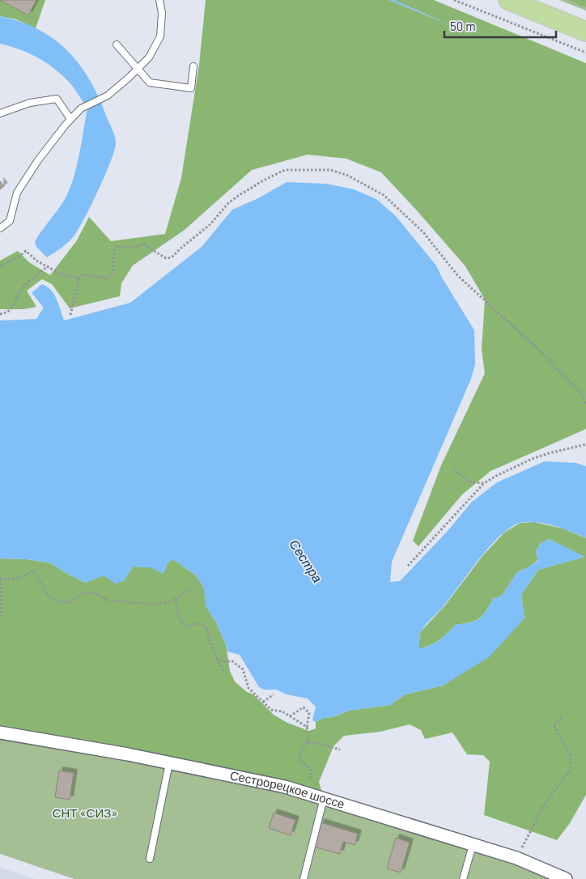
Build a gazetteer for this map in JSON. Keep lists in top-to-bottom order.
{
  "streets": {
    "street": ["Сестрорецкое шоссе"]
  },
  "water": ["Сестра"],
  "parks": ["СНТ «СИЗ»"],
  "scale_bar": "50 m"
}
